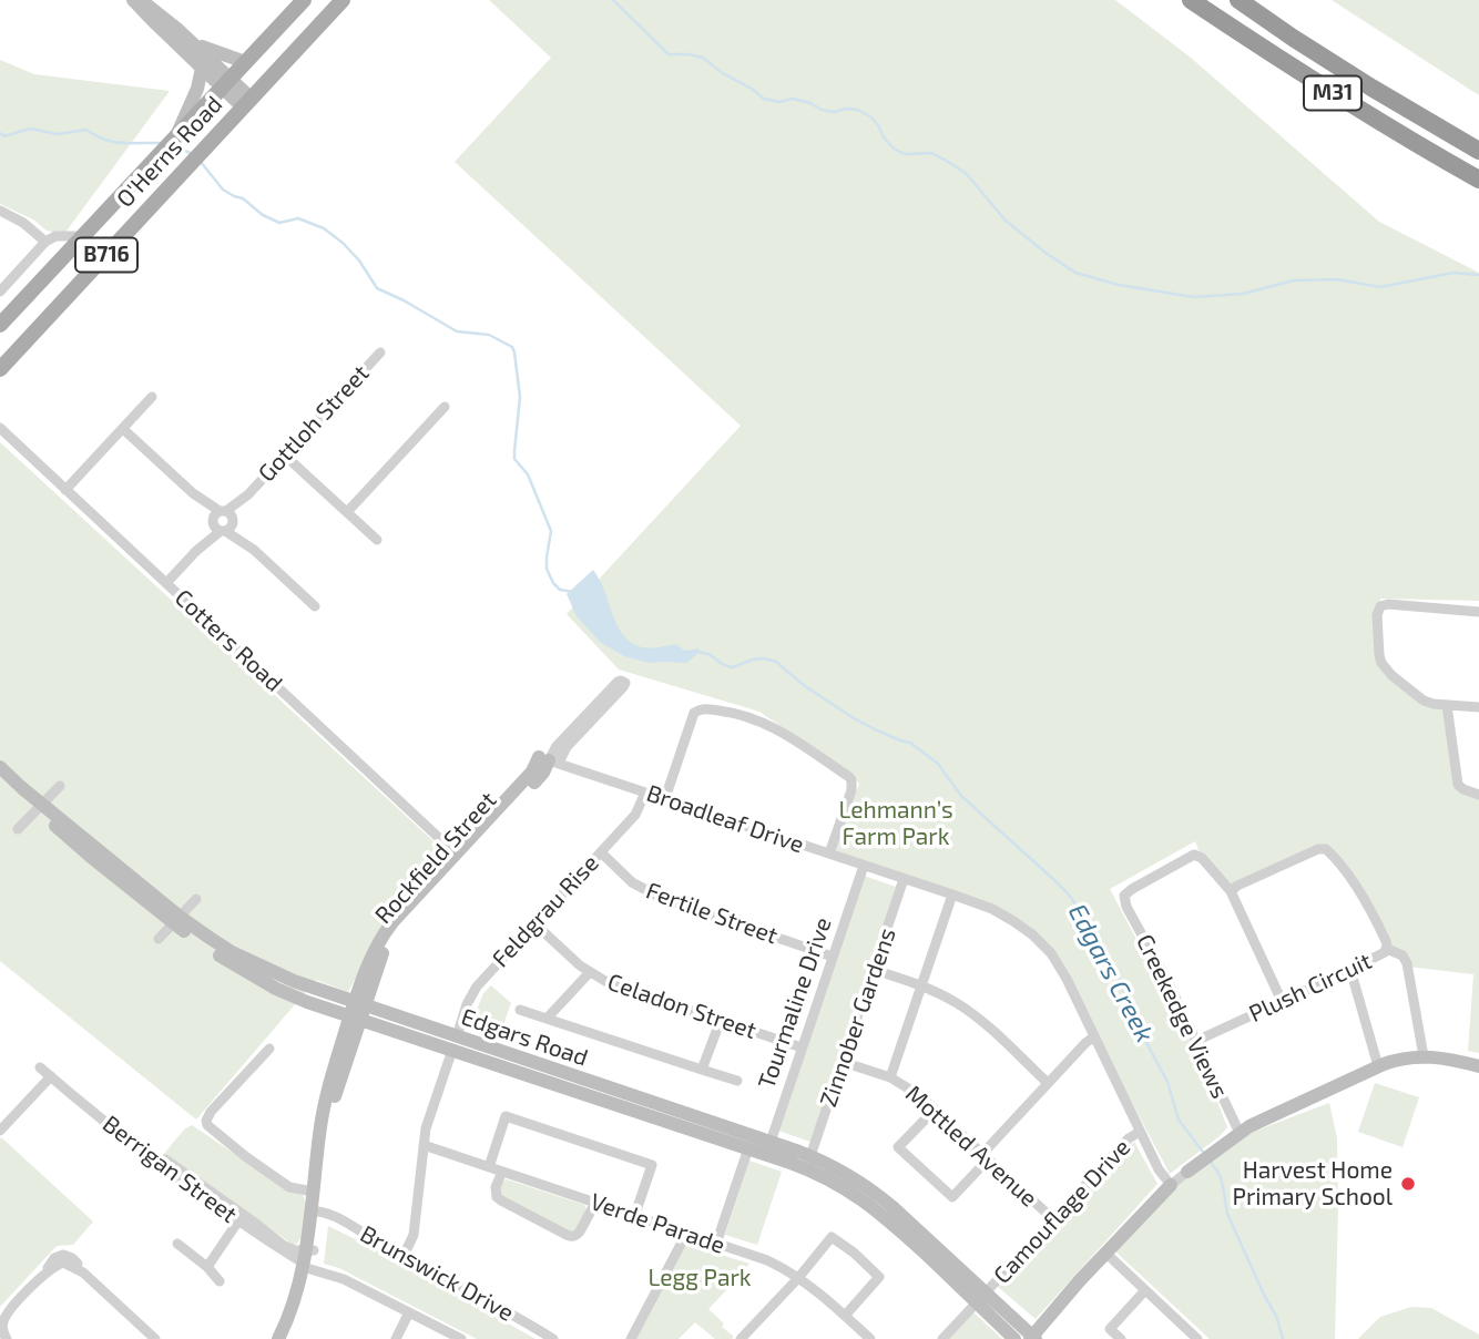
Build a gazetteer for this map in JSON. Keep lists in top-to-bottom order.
{
  "streets": {
    "highway": ["M31"],
    "main road": ["O'Herns Road", "B716"],
    "street": [
      "Gottloh Street",
      "Cotters Road",
      "Broadleaf Drive",
      "Rockfield Street",
      "Feldgrau Rise",
      "Fertile Street",
      "Plush Circuit",
      "Tourmaline Drive",
      "Celadon Street",
      "Creekedge Views",
      "Zinnober Gardens",
      "Edgars Road",
      "Mottled Avenue",
      "Berrigan Street",
      "Camouflage Drive",
      "Verde Parade",
      "Brunswick Drive"
    ]
  },
  "crossings": [
    ["Gottloh Street", "Cotters Road"],
    ["Cotters Road", "Rockfield Street"],
    ["Broadleaf Drive", "Rockfield Street"],
    ["Broadleaf Drive", "Feldgrau Rise"],
    ["Broadleaf Drive", "Tourmaline Drive"],
    ["Broadleaf Drive", "Zinnober Gardens"],
    ["Broadleaf Drive", "Camouflage Drive"],
    ["Rockfield Street", "Edgars Road"],
    ["Rockfield Street", "Berrigan Street"],
    ["Rockfield Street", "Brunswick Drive"],
    ["Feldgrau Rise", "Fertile Street"],
    ["Feldgrau Rise", "Celadon Street"],
    ["Feldgrau Rise", "Edgars Road"],
    ["Feldgrau Rise", "Verde Parade"],
    ["Feldgrau Rise", "Brunswick Drive"],
    ["Fertile Street", "Tourmaline Drive"],
    ["Plush Circuit", "Creekedge Views"],
    ["Tourmaline Drive", "Celadon Street"],
    ["Tourmaline Drive", "Edgars Road"],
    ["Zinnober Gardens", "Edgars Road"],
    ["Zinnober Gardens", "Mottled Avenue"],
    ["Edgars Road", "Camouflage Drive"],
    ["Mottled Avenue", "Camouflage Drive"]
  ],
  "water": ["Edgars Creek"],
  "parks": ["Lehmann’s Farm Park", "Legg Park"],
  "places": ["Harvest Home Primary School"]
}
